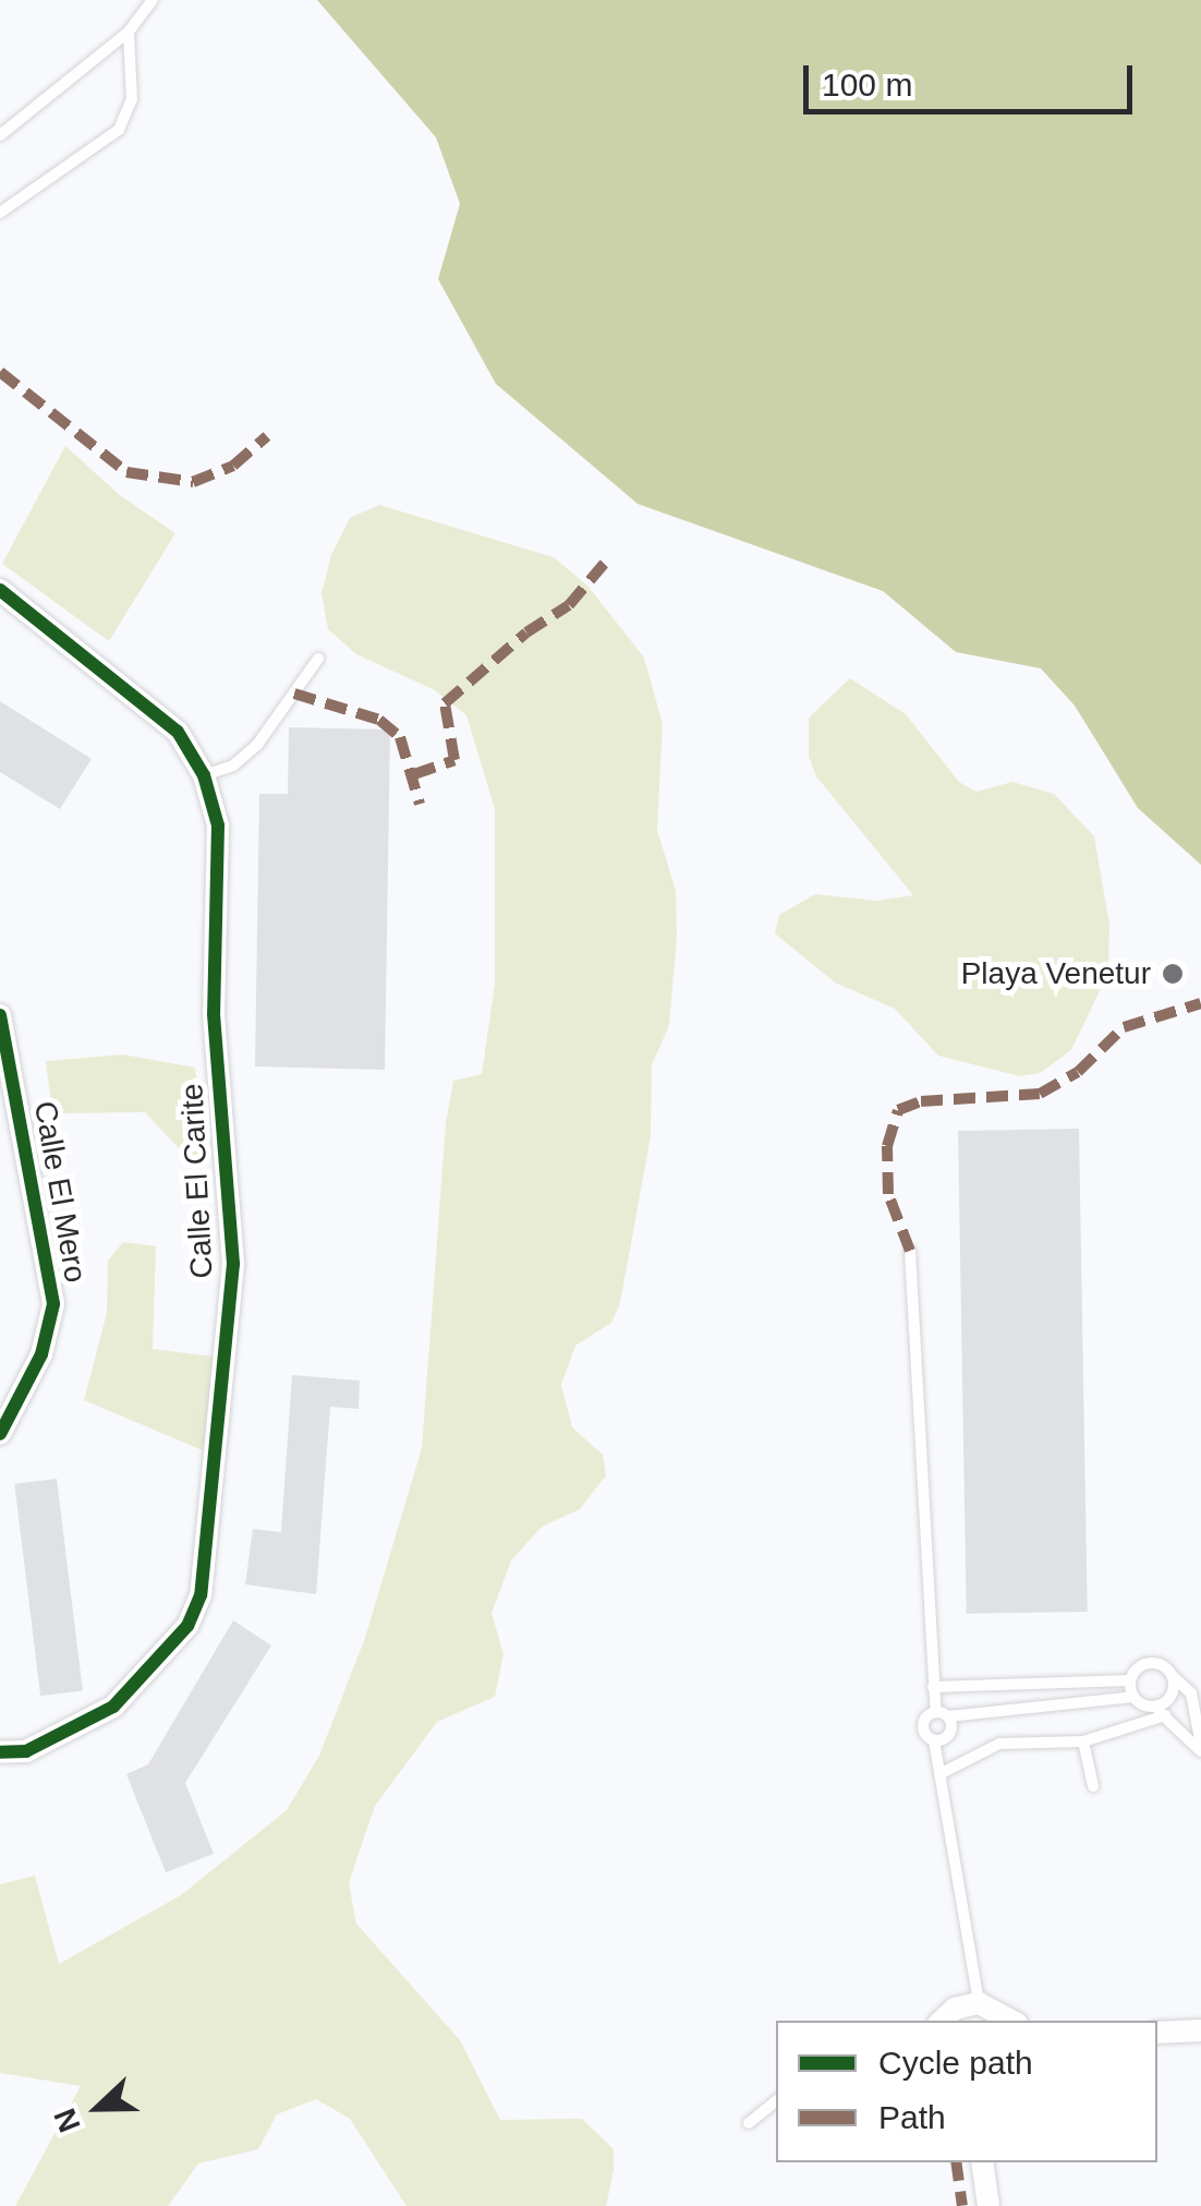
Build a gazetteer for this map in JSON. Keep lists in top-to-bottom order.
{
  "streets": {
    "street": ["Calle El Carite", "Calle El Mero"]
  },
  "places": ["Playa Venetur"],
  "legend": ["Cycle path", "Path"],
  "scale_bar": "100 m",
  "north": "left"
}
